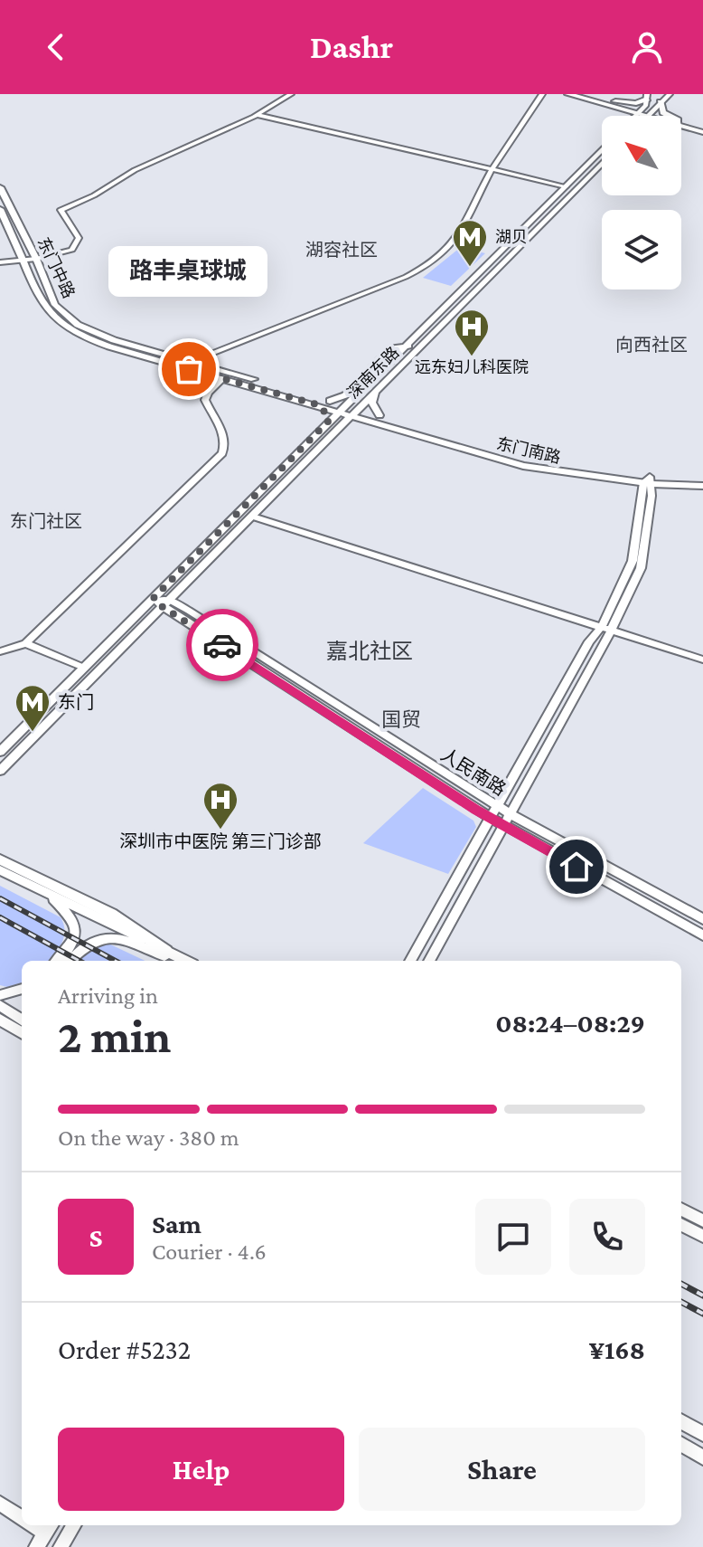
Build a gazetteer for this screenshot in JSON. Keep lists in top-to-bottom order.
{
  "streets": {
    "highway": ["东门中路"],
    "main road": ["深南东路", "东门南路"],
    "street": ["人民南路"]
  },
  "crossings": [
    ["东门中路", "深南东路"],
    ["东门中路", "东门南路"],
    ["深南东路", "东门南路"],
    ["深南东路", "人民南路"]
  ],
  "districts": [
    "湖容社区",
    "向西社区",
    "东门社区",
    "嘉北社区",
    "国贸"
  ],
  "places": {
    "metro station": ["湖贝", "东门"],
    "hospital": ["远东妇儿科医院", "深圳市中医院 第三门诊部"],
    "other": ["路丰桌球城"]
  },
  "north": "top left",
  "page": {
    "header": "Dashr",
    "bubble": "路丰桌球城",
    "heading": ["2 min", "Arriving in", "08:24–08:29"],
    "panel": [
      "Sam",
      "Courier · 4.6",
      "Order #5232",
      "¥168"
    ],
    "bar": "On the way · 380 m",
    "round": "S",
    "buttons": ["Help", "Share"]
  }
}
